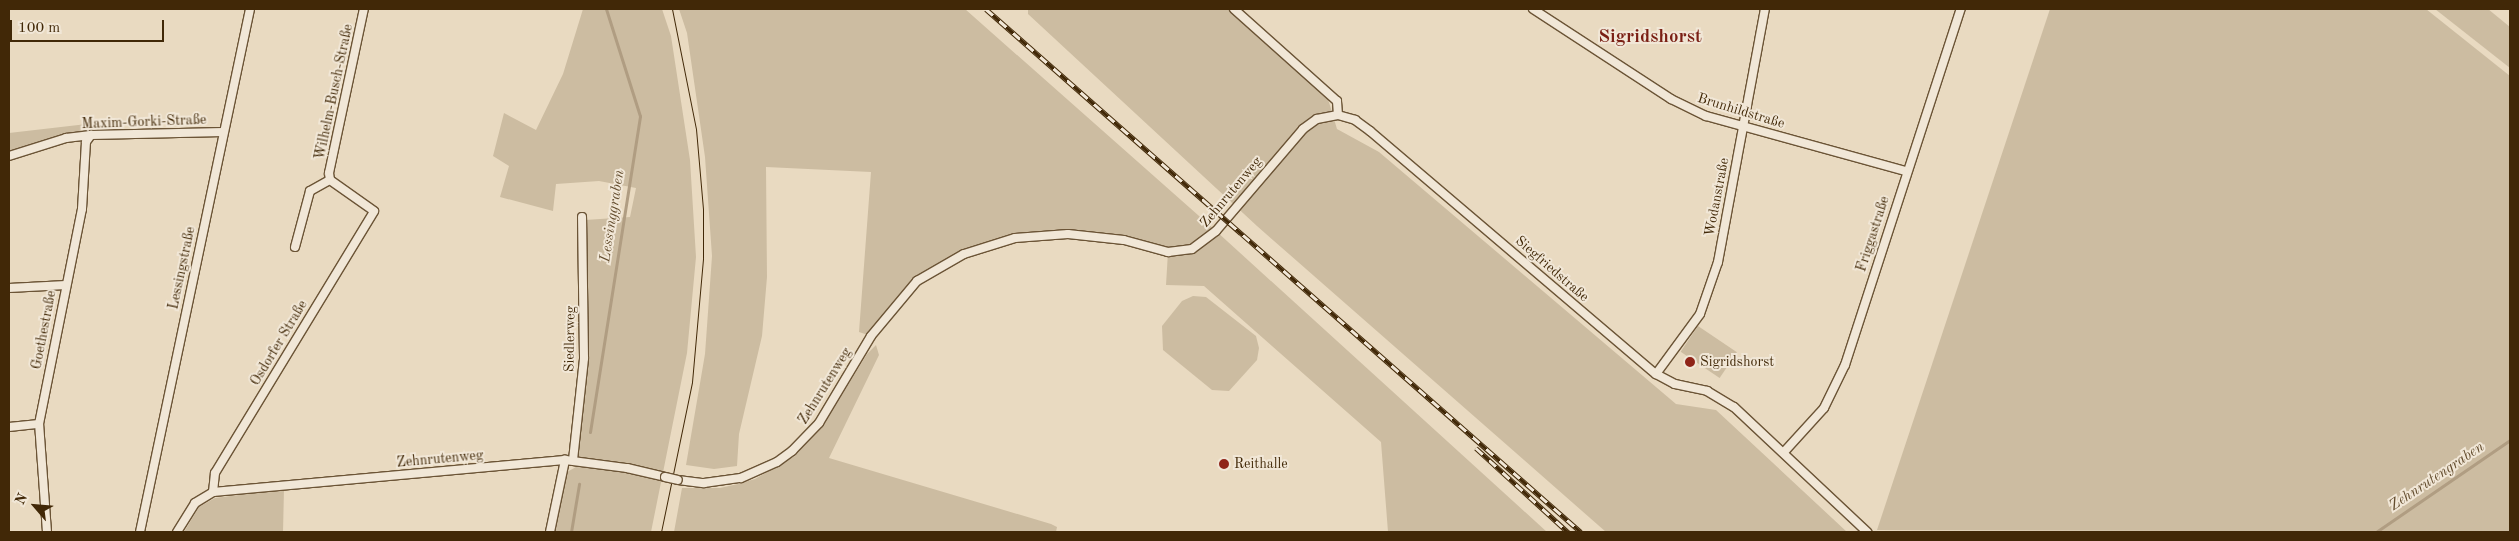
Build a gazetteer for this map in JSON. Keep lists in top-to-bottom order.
{
  "streets": {
    "street": [
      "Wilhelm-Busch-Straße",
      "Brunhildstraße",
      "Maxim-Gorki-Straße",
      "Zehnrutenweg",
      "Wodanstraße",
      "Friggastraße",
      "Lessingstraße",
      "Siegfriedstraße",
      "Goethestraße",
      "Siedlerweg",
      "Osdorfer Straße"
    ]
  },
  "crossings": [
    ["Wilhelm-Busch-Straße", "Osdorfer Straße"],
    ["Brunhildstraße", "Wodanstraße"],
    ["Brunhildstraße", "Friggastraße"],
    ["Maxim-Gorki-Straße", "Lessingstraße"],
    ["Maxim-Gorki-Straße", "Goethestraße"],
    ["Zehnrutenweg", "Siegfriedstraße"],
    ["Zehnrutenweg", "Siedlerweg"],
    ["Zehnrutenweg", "Osdorfer Straße"],
    ["Wodanstraße", "Siegfriedstraße"],
    ["Friggastraße", "Siegfriedstraße"]
  ],
  "districts": ["Sigridshorst"],
  "water": ["Lessinggraben", "Zehnrutengraben"],
  "places": ["Sigridshorst", "Reithalle"],
  "scale_bar": "100 m",
  "north": "top left"
}
